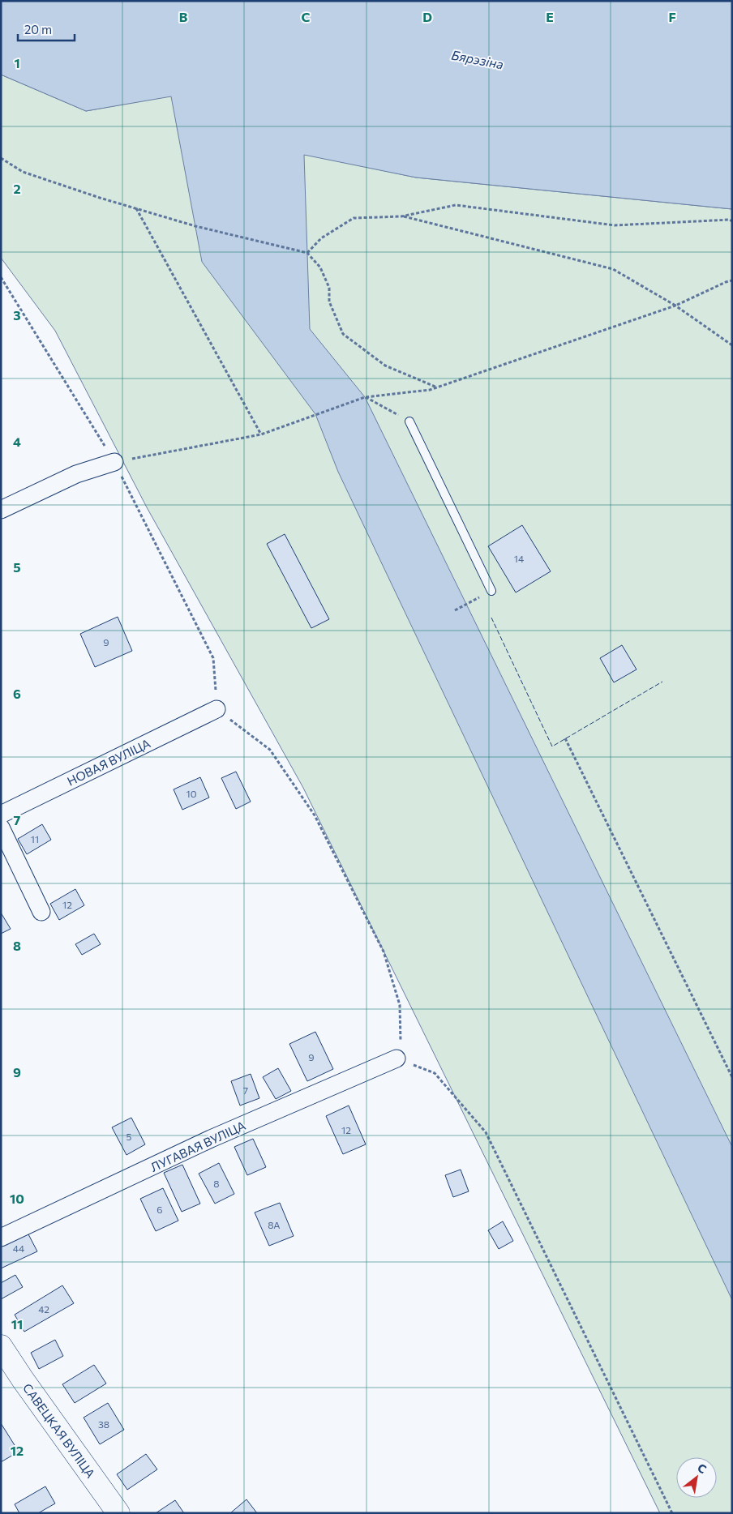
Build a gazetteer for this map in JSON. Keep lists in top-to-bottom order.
{
  "streets": {
    "main road": ["САВЕЦКАЯ ВУЛІЦА"],
    "street": ["НОВАЯ ВУЛІЦА", "ЛУГАВАЯ ВУЛІЦА"]
  },
  "water": ["Бярэзіна"],
  "house_numbers": [
    "14",
    "9",
    "10",
    "11",
    "12",
    "9",
    "7",
    "12",
    "5",
    "8",
    "6",
    "8А",
    "44",
    "42",
    "38"
  ],
  "scale_bar": "20 m",
  "north": "top right",
  "grid": {
    "columns": [
      "B",
      "C",
      "D",
      "E",
      "F"
    ],
    "rows": [
      "1",
      "2",
      "3",
      "4",
      "5",
      "6",
      "7",
      "8",
      "9",
      "10",
      "11",
      "12"
    ]
  }
}
